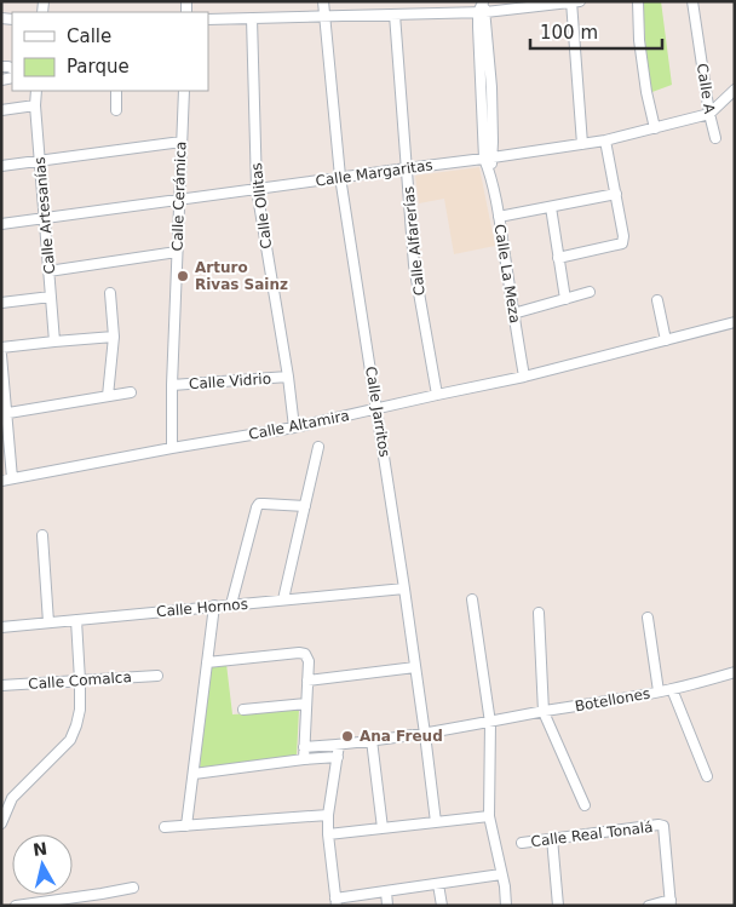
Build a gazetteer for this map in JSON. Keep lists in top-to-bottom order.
{
  "streets": {
    "street": [
      "Calle A",
      "Calle Margaritas",
      "Calle Cerámica",
      "Calle Ollitas",
      "Calle Artesanías",
      "Calle Alfarerías",
      "Calle La Meza",
      "Calle Vidrio",
      "Calle Jarritos",
      "Calle Altamira",
      "Calle Hornos",
      "Calle Comalca",
      "Botellones",
      "Calle Real Tonalá"
    ]
  },
  "crossings": [
    ["Calle A", "Calle Margaritas"],
    ["Calle Margaritas", "Calle Cerámica"],
    ["Calle Margaritas", "Calle Ollitas"],
    ["Calle Margaritas", "Calle Artesanías"],
    ["Calle Margaritas", "Calle Alfarerías"],
    ["Calle Margaritas", "Calle La Meza"],
    ["Calle Margaritas", "Calle Jarritos"],
    ["Calle Cerámica", "Calle Vidrio"],
    ["Calle Cerámica", "Calle Altamira"],
    ["Calle Ollitas", "Calle Vidrio"],
    ["Calle Ollitas", "Calle Altamira"],
    ["Calle Alfarerías", "Calle Altamira"],
    ["Calle La Meza", "Calle Altamira"],
    ["Calle Jarritos", "Calle Altamira"],
    ["Calle Jarritos", "Calle Hornos"],
    ["Calle Jarritos", "Botellones"]
  ],
  "places": ["Arturo Rivas Sainz", "Ana Freud"],
  "legend": ["Calle", "Parque"],
  "scale_bar": "100 m",
  "north": "top"
}
